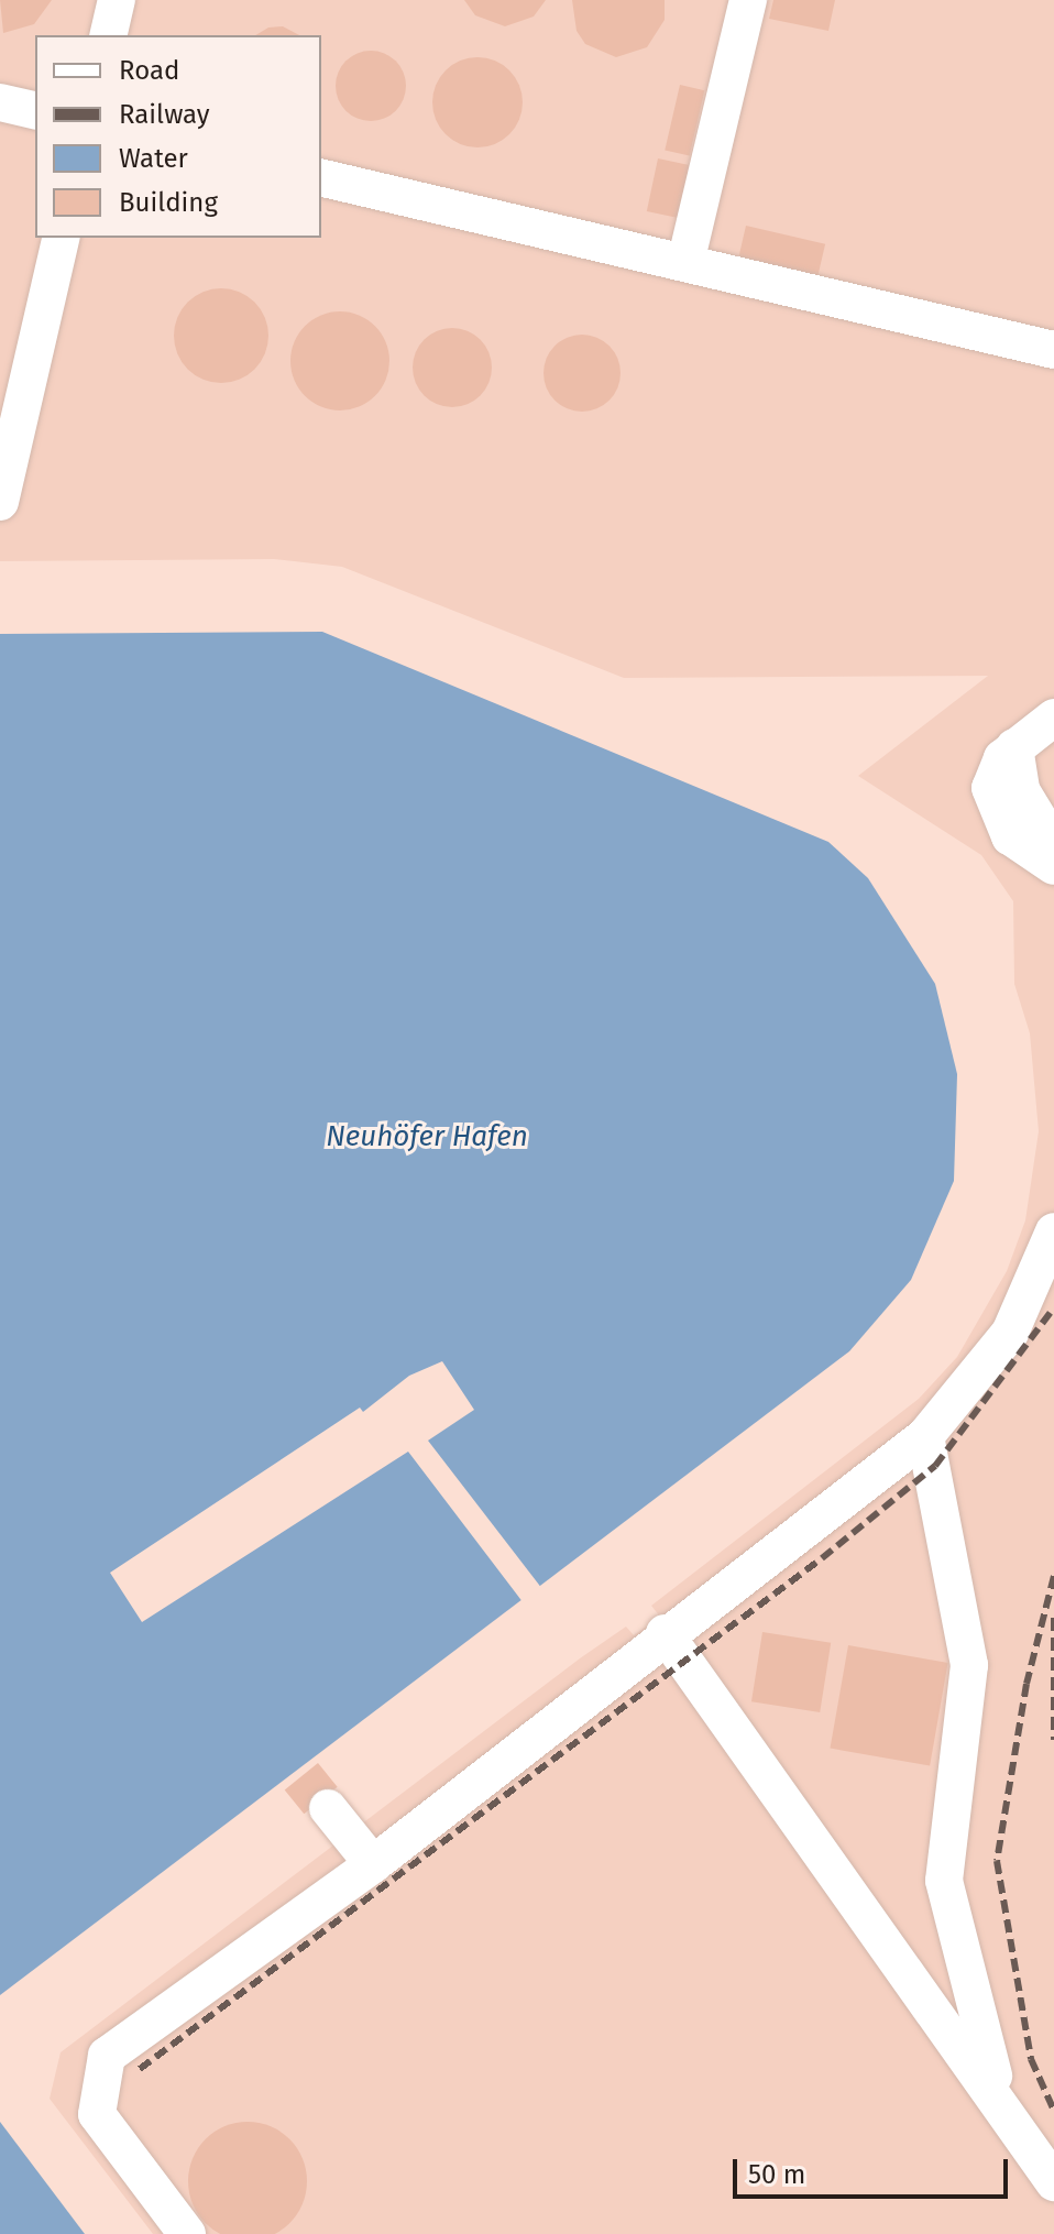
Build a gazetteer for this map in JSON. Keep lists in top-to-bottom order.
{
  "water": ["Neuhöfer Hafen"],
  "legend": [
    "Road",
    "Railway",
    "Water",
    "Building"
  ],
  "scale_bar": "50 m"
}
